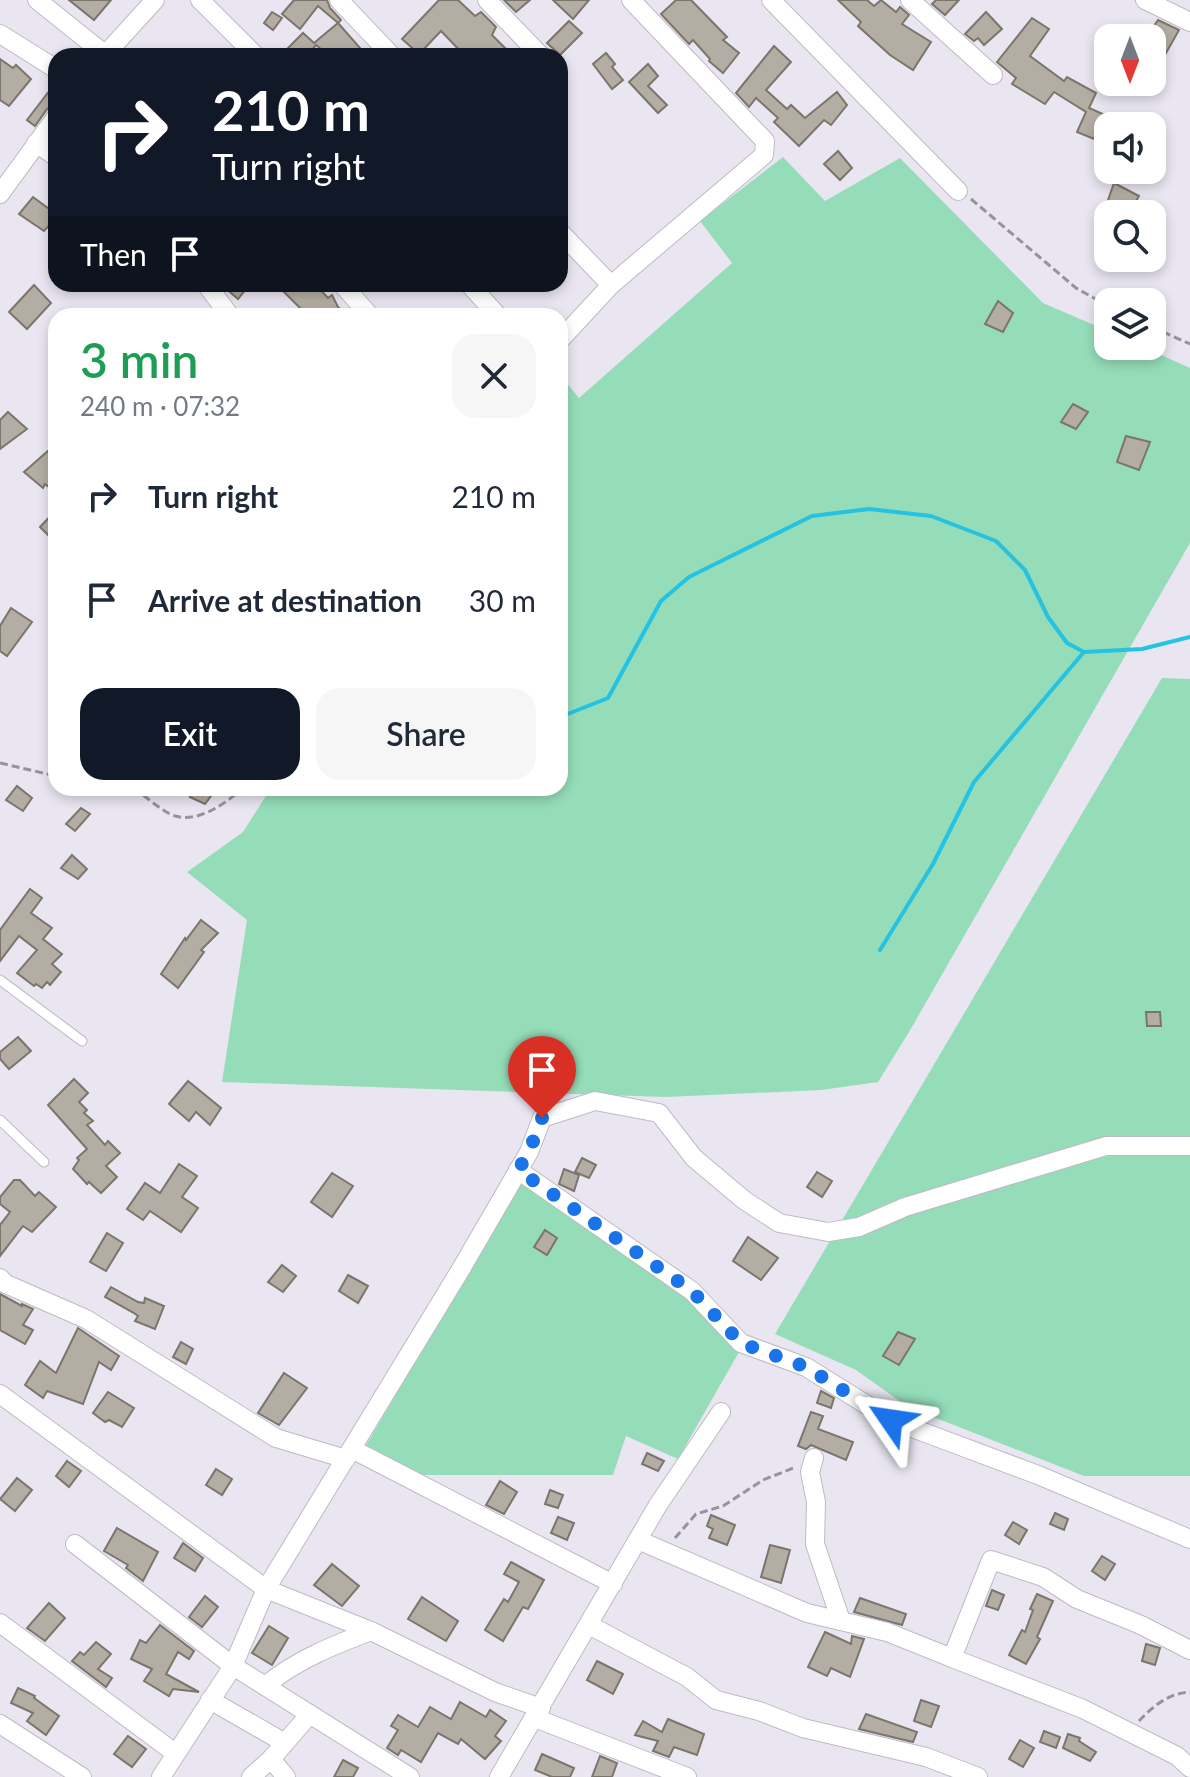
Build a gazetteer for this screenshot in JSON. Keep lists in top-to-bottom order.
{
  "north": "bottom",
  "page": {
    "turn": ["210 m", "Turn right"],
    "then": "Then",
    "heading": ["3 min", "240 m · 07:32"],
    "list": [
      {
        "name": "Turn right",
        "value": "210 m"
      },
      {
        "name": "Arrive at destination",
        "value": "30 m"
      }
    ],
    "buttons": ["Exit", "Share"]
  }
}
